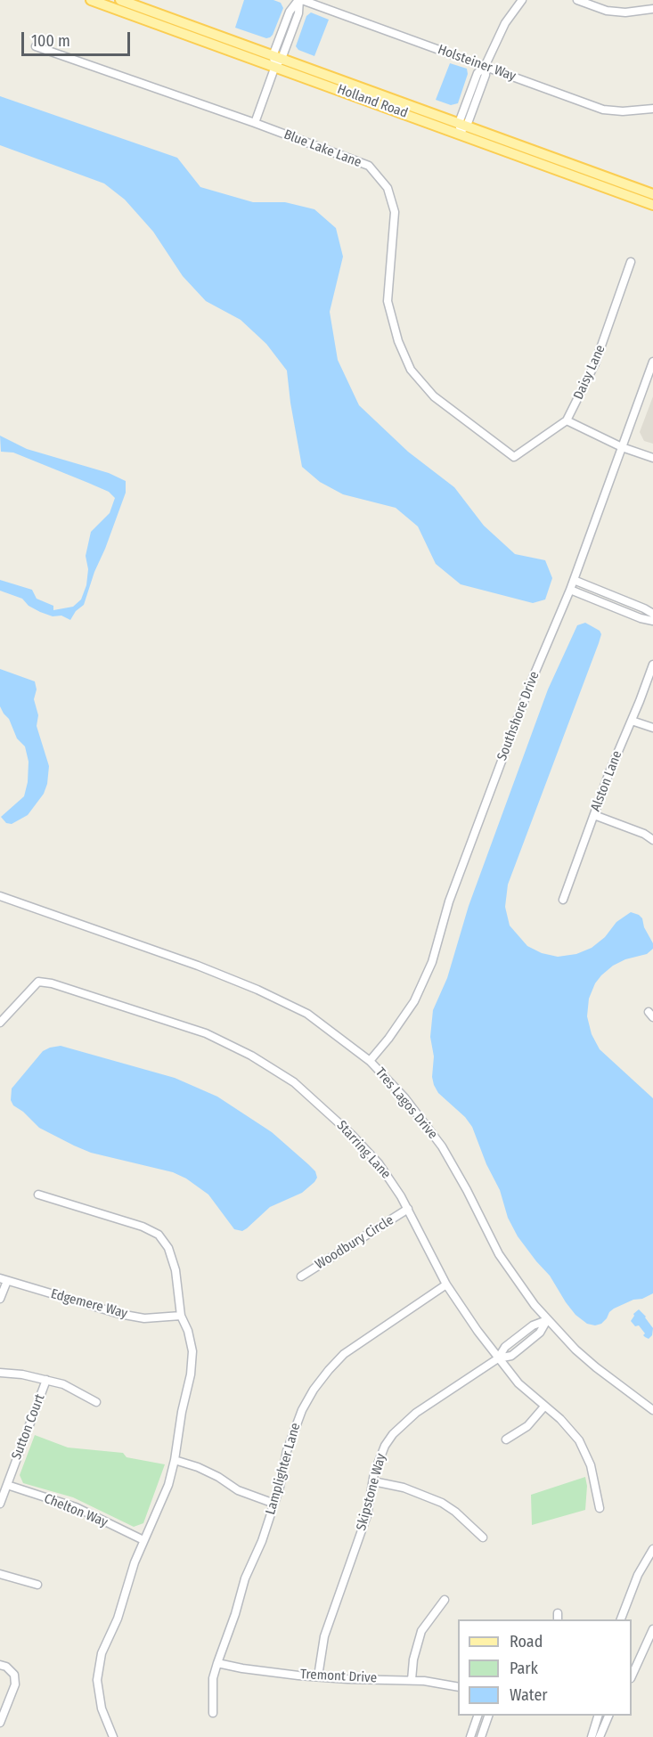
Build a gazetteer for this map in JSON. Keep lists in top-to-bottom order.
{
  "streets": {
    "main road": ["Holland Road"],
    "street": [
      "Holsteiner Way",
      "Blue Lake Lane",
      "Daisy Lane",
      "Southshore Drive",
      "Alston Lane",
      "Tres Lagos Drive",
      "Starring Lane",
      "Woodbury Circle",
      "Edgemere Way",
      "Sutton Court",
      "Lamplighter Lane",
      "Skipstone Way",
      "Chelton Way",
      "Tremont Drive"
    ]
  },
  "crossings": [
    ["Blue Lake Lane", "Daisy Lane"],
    ["Southshore Drive", "Tres Lagos Drive"],
    ["Tres Lagos Drive", "Skipstone Way"],
    ["Starring Lane", "Woodbury Circle"],
    ["Starring Lane", "Lamplighter Lane"],
    ["Starring Lane", "Skipstone Way"],
    ["Sutton Court", "Chelton Way"],
    ["Lamplighter Lane", "Tremont Drive"],
    ["Skipstone Way", "Tremont Drive"]
  ],
  "legend": ["Road", "Park", "Water"],
  "scale_bar": "100 m"
}
